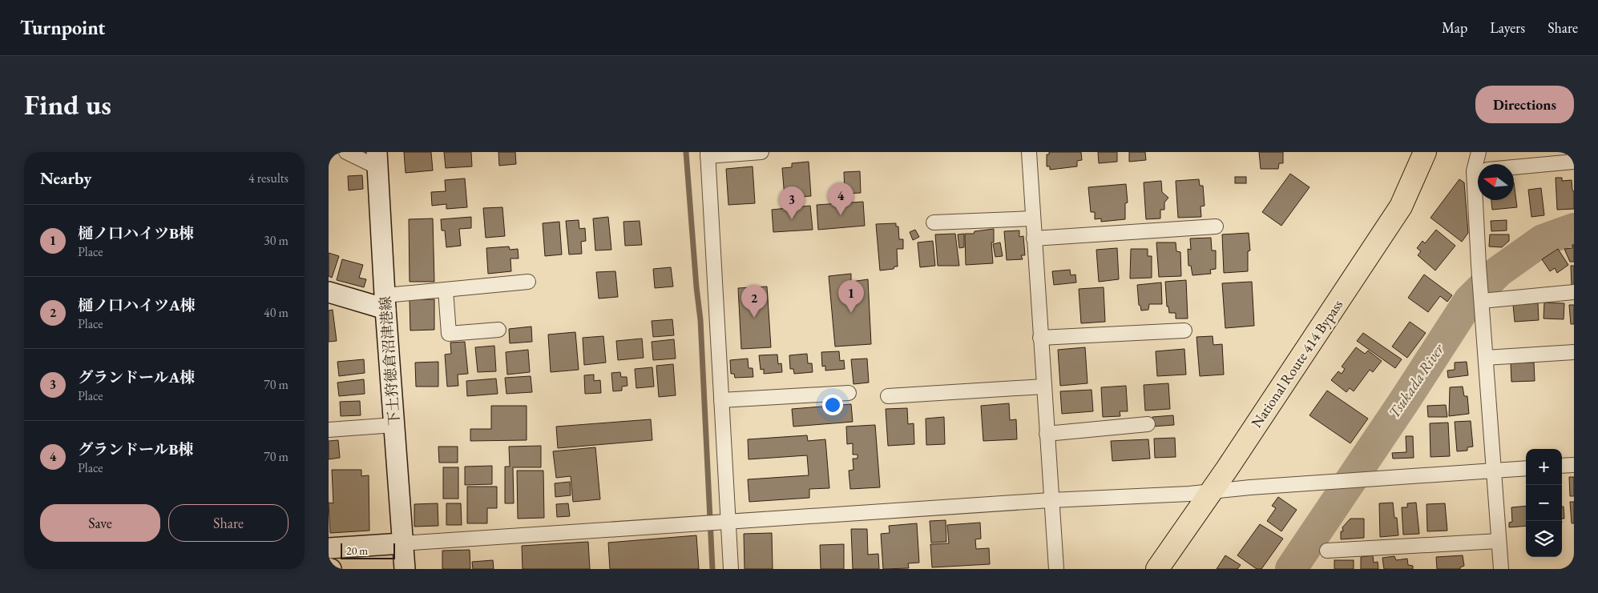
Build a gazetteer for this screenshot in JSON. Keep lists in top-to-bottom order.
{
  "streets": {
    "highway": ["National Route 414 Bypass"],
    "main road": ["下土狩徳倉沼津港線"]
  },
  "water": ["Tsukada River"],
  "scale_bar": "20 m",
  "north": "left",
  "page": {
    "header": "Turnpoint",
    "nav": ["Map", "Layers", "Share"],
    "buttons": [
      "Directions",
      ["Save", "Share"]
    ],
    "title": "Find us",
    "heading": ["Nearby", "4 results"],
    "pins": [
      "4",
      "3",
      "1",
      "2"
    ],
    "list": [
      {
        "mark": "1",
        "name": "樋ノ口ハイツB棟",
        "note": "Place",
        "value": "30 m"
      },
      {
        "mark": "2",
        "name": "樋ノ口ハイツA棟",
        "note": "Place",
        "value": "40 m"
      },
      {
        "mark": "3",
        "name": "グランドールA棟",
        "note": "Place",
        "value": "70 m"
      },
      {
        "mark": "4",
        "name": "グランドールB棟",
        "note": "Place",
        "value": "70 m"
      }
    ],
    "map_buttons": ["+", "−"],
    "scale": "20 m"
  }
}
